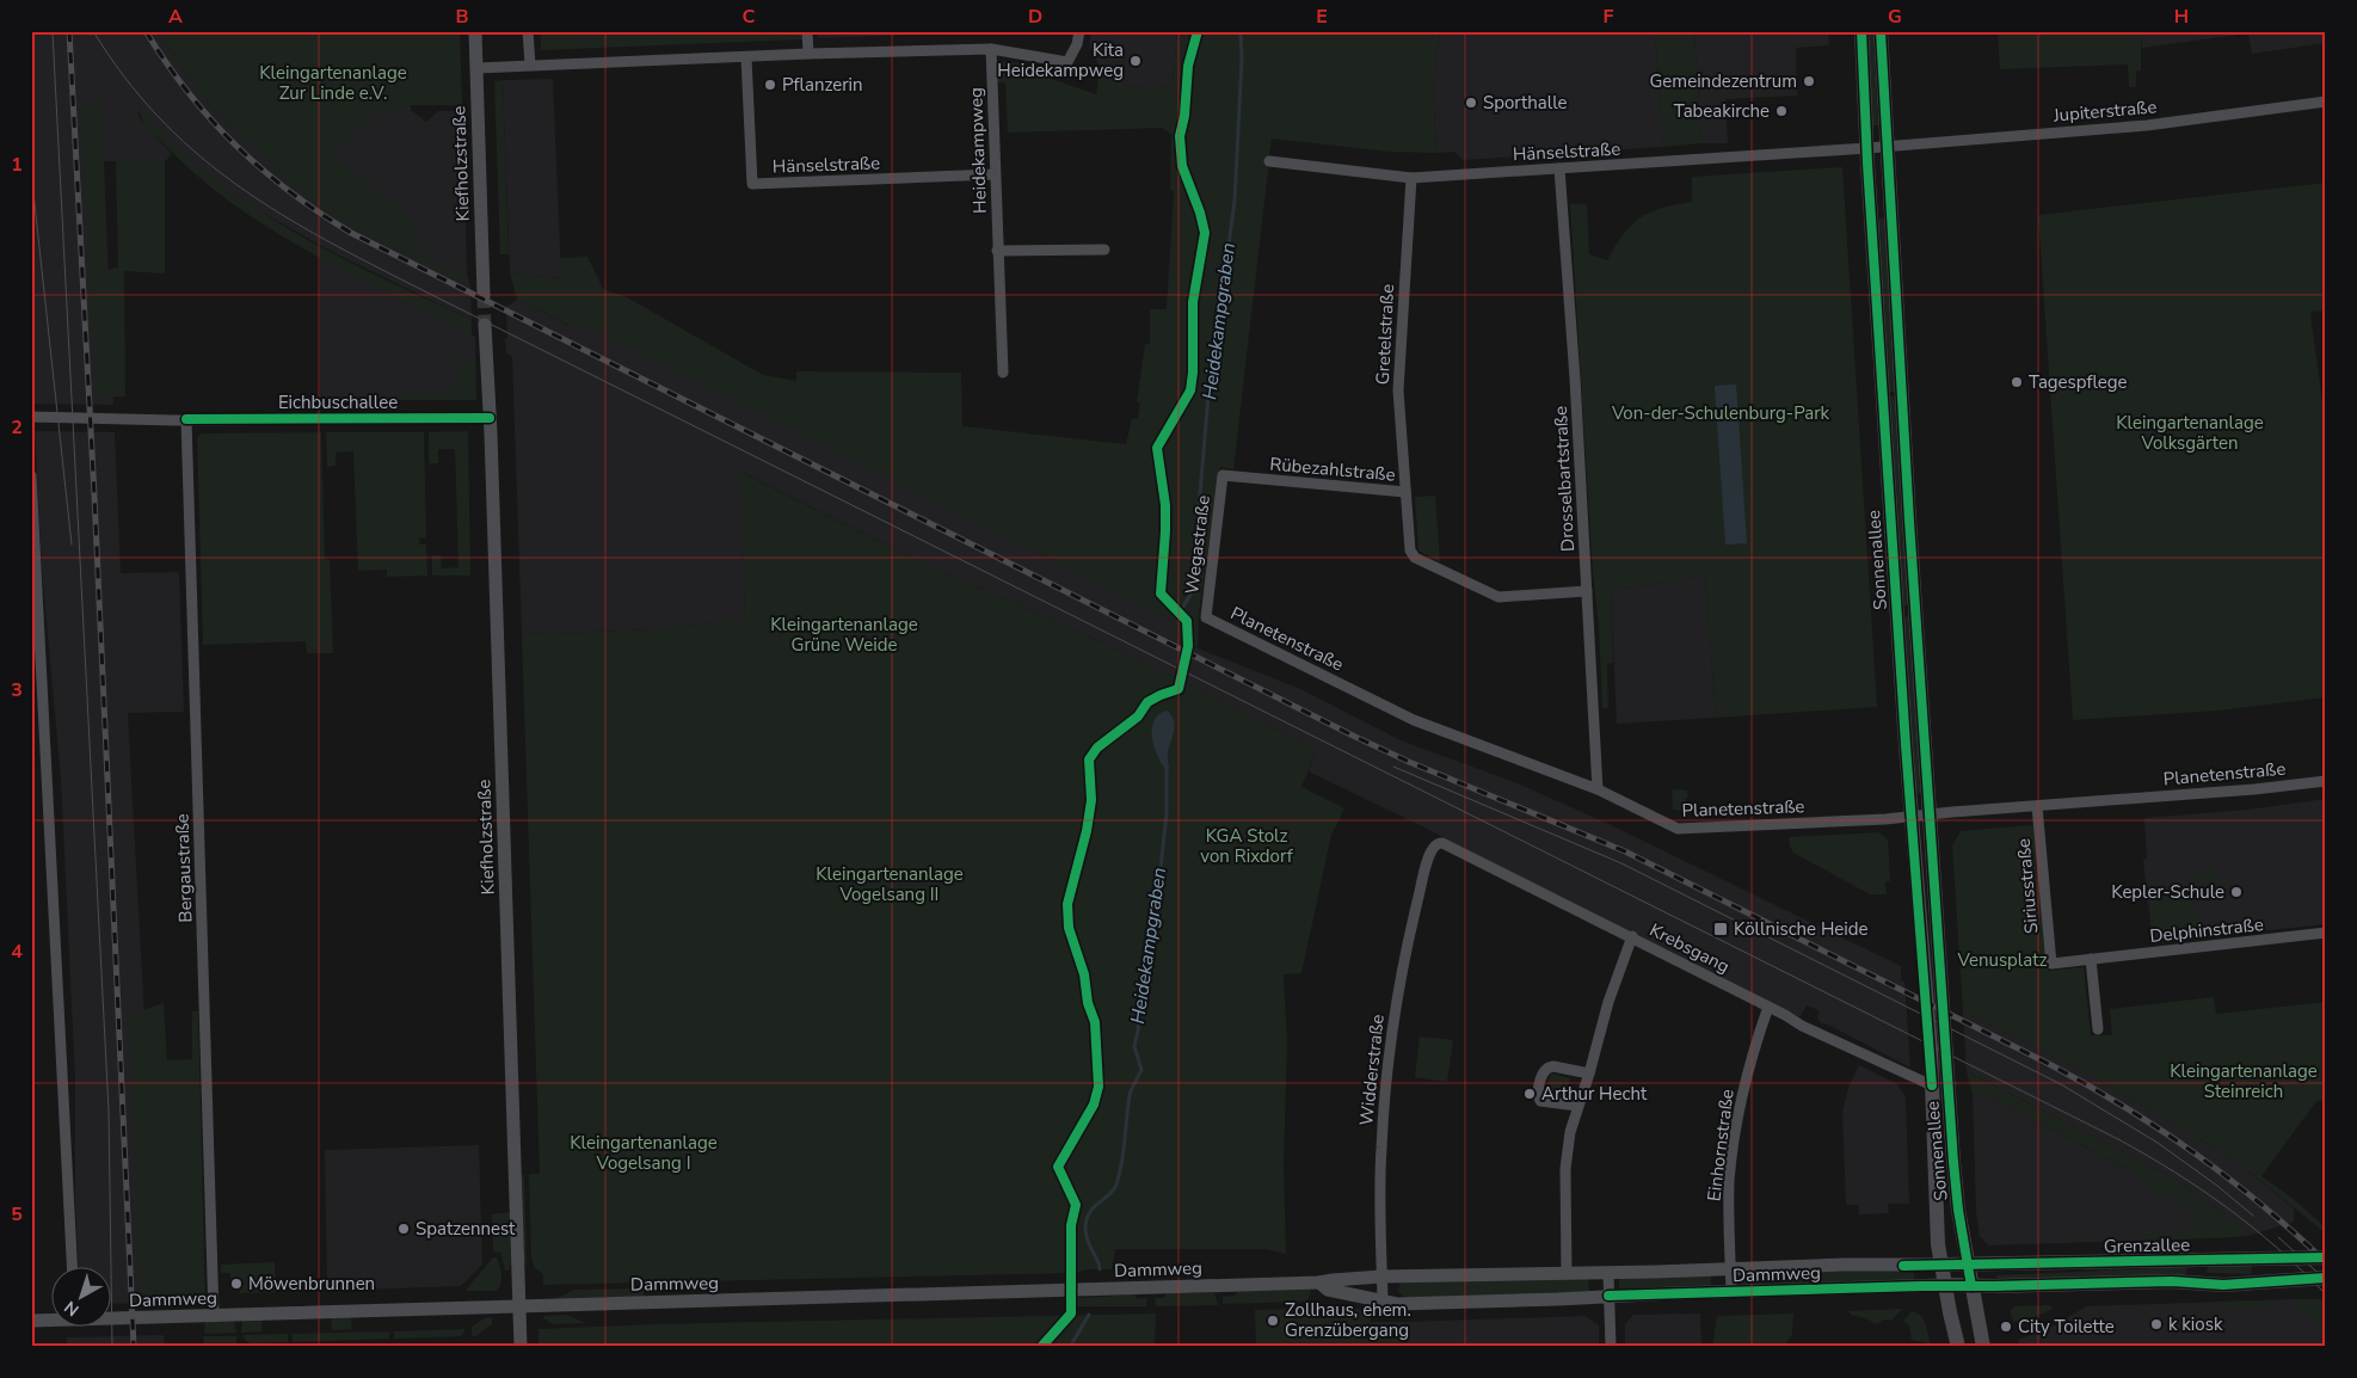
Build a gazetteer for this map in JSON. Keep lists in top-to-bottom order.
{
  "streets": {
    "main road": ["Sonnenallee", "Grenzallee"],
    "street": [
      "Jupiterstraße",
      "Heidekampweg",
      "Hänselstraße",
      "Kiefholzstraße",
      "Gretelstraße",
      "Eichbuschallee",
      "Rübezahlstraße",
      "Drosselbartstraße",
      "Wegastraße",
      "Planetenstraße",
      "Bergaustraße",
      "Siriusstraße",
      "Delphinstraße",
      "Krebsgang",
      "Widderstraße",
      "Einhornstraße",
      "Dammweg"
    ]
  },
  "crossings": [
    ["Jupiterstraße", "Hänselstraße"],
    ["Jupiterstraße", "Sonnenallee"],
    ["Heidekampweg", "Hänselstraße"],
    ["Hänselstraße", "Gretelstraße"],
    ["Hänselstraße", "Drosselbartstraße"],
    ["Hänselstraße", "Sonnenallee"],
    ["Kiefholzstraße", "Eichbuschallee"],
    ["Kiefholzstraße", "Dammweg"],
    ["Gretelstraße", "Rübezahlstraße"],
    ["Eichbuschallee", "Bergaustraße"],
    ["Rübezahlstraße", "Drosselbartstraße"],
    ["Rübezahlstraße", "Wegastraße"],
    ["Drosselbartstraße", "Planetenstraße"],
    ["Wegastraße", "Planetenstraße"],
    ["Sonnenallee", "Planetenstraße"],
    ["Sonnenallee", "Krebsgang"],
    ["Sonnenallee", "Grenzallee"],
    ["Sonnenallee", "Dammweg"],
    ["Planetenstraße", "Siriusstraße"],
    ["Bergaustraße", "Dammweg"],
    ["Siriusstraße", "Delphinstraße"],
    ["Krebsgang", "Widderstraße"],
    ["Krebsgang", "Einhornstraße"],
    ["Widderstraße", "Dammweg"],
    ["Einhornstraße", "Dammweg"],
    ["Grenzallee", "Dammweg"]
  ],
  "water": ["Heidekampgraben"],
  "parks": [
    "Kleingartenanlage Zur Linde e.V.",
    "Von-der-Schulenburg-Park",
    "Kleingartenanlage Volksgärten",
    "Kleingartenanlage Grüne Weide",
    "KGA Stolz von Rixdorf",
    "Kleingartenanlage Vogelsang II",
    "Venusplatz",
    "Kleingartenanlage Steinreich",
    "Kleingartenanlage Vogelsang I"
  ],
  "places": {
    "other": [
      "Kita Heidekampweg",
      "Gemeindezentrum",
      "Pflanzerin",
      "Sporthalle",
      "Tabeakirche",
      "Tagespflege",
      "Kepler-Schule",
      "Arthur Hecht",
      "Spatzennest",
      "Möwenbrunnen",
      "Zollhaus, ehem. Grenzübergang",
      "k kiosk",
      "City Toilette"
    ],
    "transit": ["Köllnische Heide"]
  },
  "north": "bottom left",
  "grid": {
    "columns": [
      "A",
      "B",
      "C",
      "D",
      "E",
      "F",
      "G",
      "H"
    ],
    "rows": [
      "1",
      "2",
      "3",
      "4",
      "5"
    ]
  }
}
